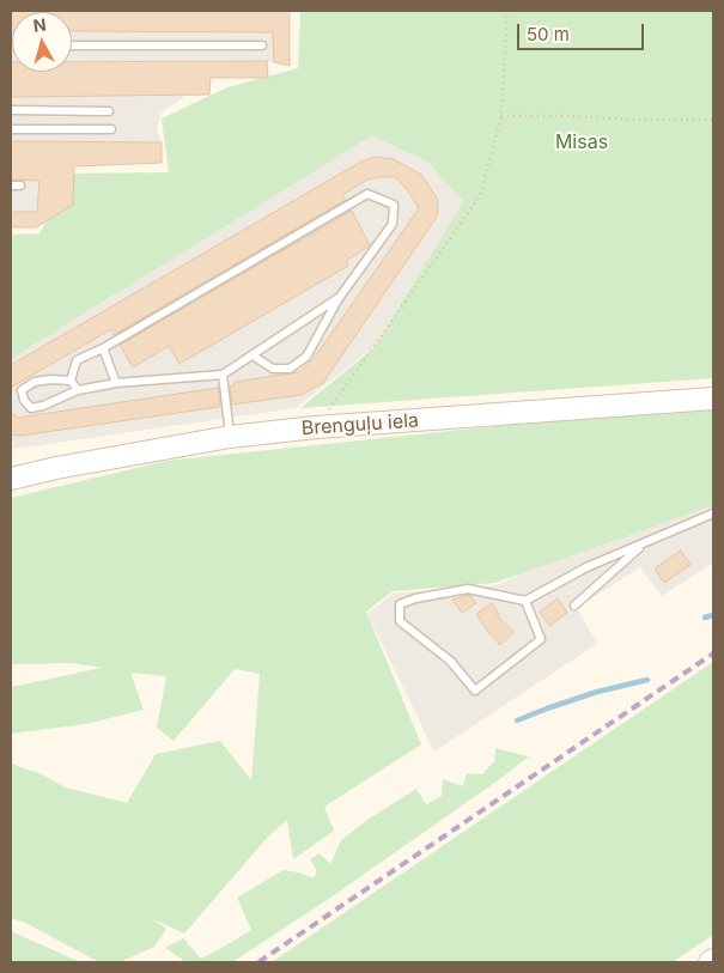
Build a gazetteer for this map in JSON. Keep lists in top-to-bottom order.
{
  "streets": {
    "street": ["Brenguļu iela"]
  },
  "parks": ["Misas"],
  "scale_bar": "50 m",
  "north": "top"
}
